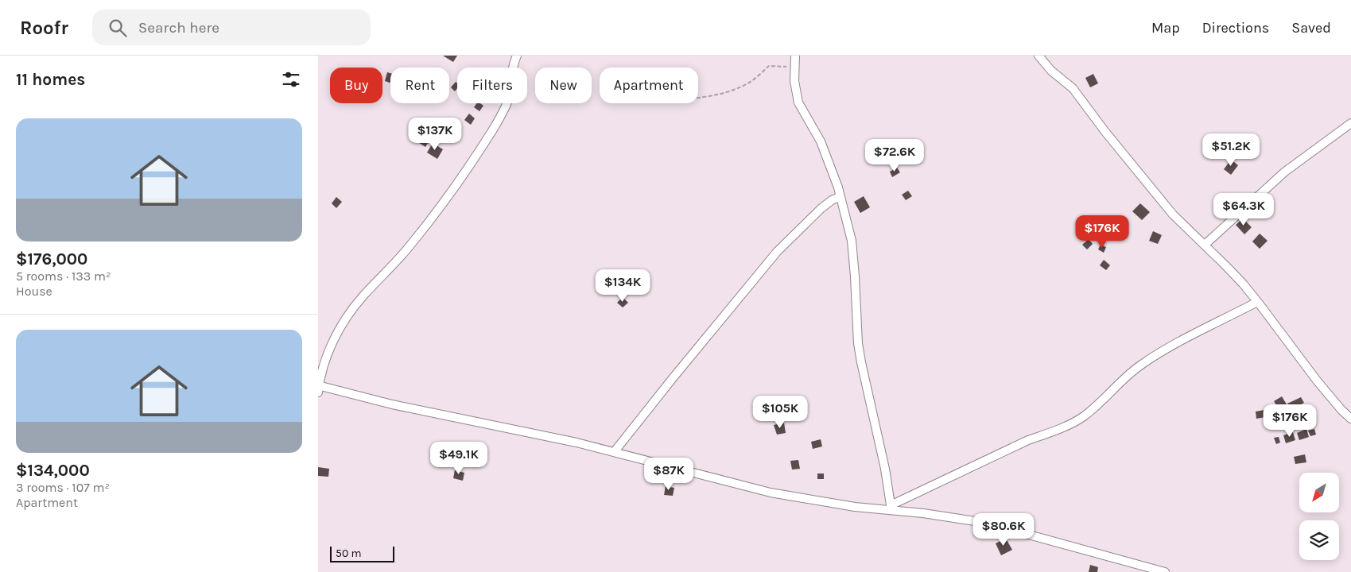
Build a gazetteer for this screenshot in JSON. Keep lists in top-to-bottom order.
{
  "scale_bar": "50 m",
  "north": "bottom left",
  "page": {
    "header": "Roofr",
    "search": "Search here",
    "nav": ["Map", "Directions", "Saved"],
    "heading": "11 homes",
    "chip": [
      "Buy",
      "Rent",
      "Filters",
      "New",
      "Apartment"
    ],
    "list": [
      {
        "name": "$176,000",
        "note": "5 rooms · 133 m² · House"
      },
      {
        "name": "$134,000",
        "note": "3 rooms · 107 m² · Apartment"
      }
    ],
    "price": [
      "$137K",
      "$51.2K",
      "$72.6K",
      "$64.3K",
      "$176K",
      "$134K",
      "$105K",
      "$176K",
      "$49.1K",
      "$87K",
      "$80.6K"
    ],
    "scale": "50 m"
  }
}
